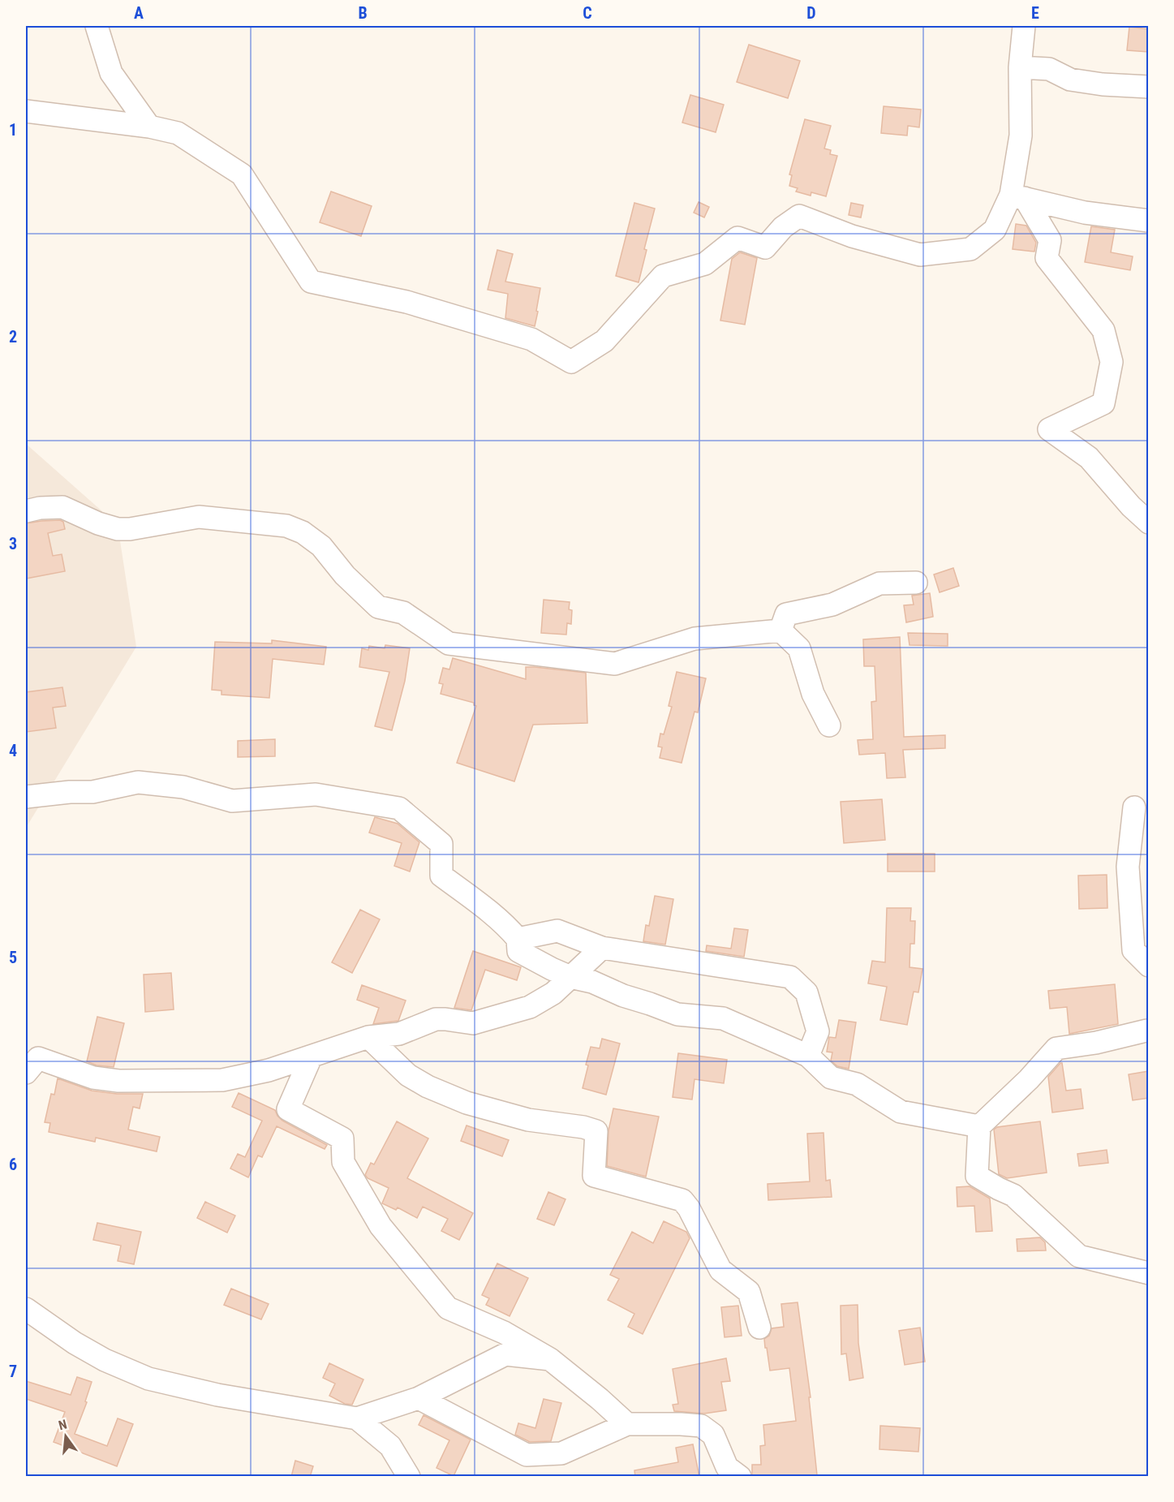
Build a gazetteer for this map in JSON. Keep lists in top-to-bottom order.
{
  "north": "top",
  "grid": {
    "columns": [
      "A",
      "B",
      "C",
      "D",
      "E"
    ],
    "rows": [
      "1",
      "2",
      "3",
      "4",
      "5",
      "6",
      "7"
    ]
  }
}
